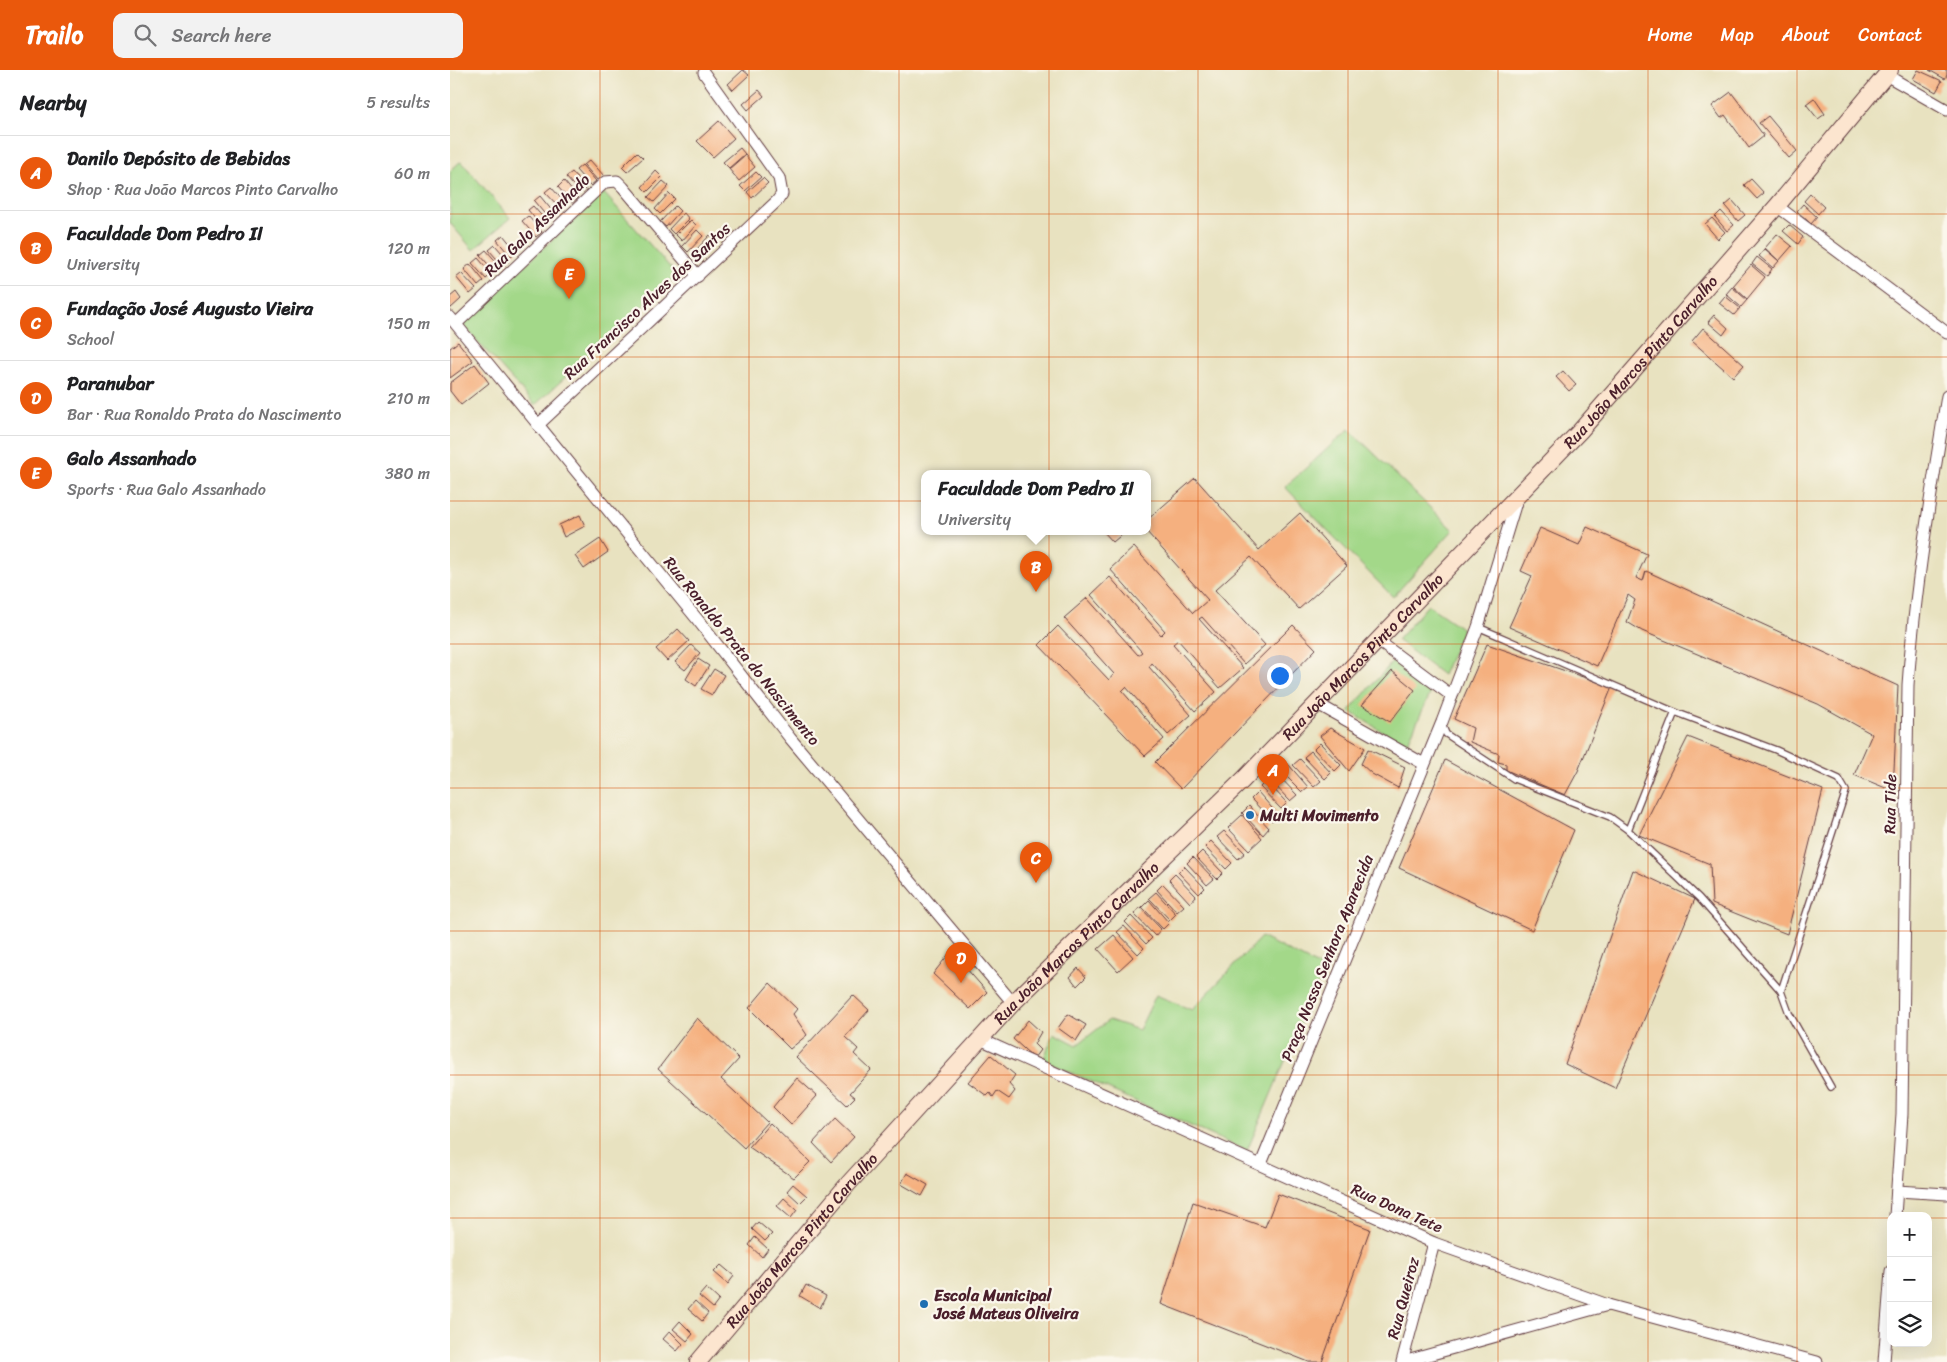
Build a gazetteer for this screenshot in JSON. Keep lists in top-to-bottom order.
{
  "streets": {
    "main road": ["Rua João Marcos Pinto Carvalho"],
    "street": [
      "Rua Galo Assanhado",
      "Rua Francisco Alves dos Santos",
      "Rua Ronaldo Prata do Nascimento",
      "Rua Tide",
      "Praça Nossa Senhora Aparecida",
      "Rua Dona Tete",
      "Rua Queiroz"
    ]
  },
  "crossings": [
    ["Rua Galo Assanhado", "Rua Francisco Alves dos Santos"],
    ["Rua Galo Assanhado", "Rua Ronaldo Prata do Nascimento"],
    ["Rua Francisco Alves dos Santos", "Rua Ronaldo Prata do Nascimento"],
    ["Rua João Marcos Pinto Carvalho", "Rua Ronaldo Prata do Nascimento"],
    ["Rua João Marcos Pinto Carvalho", "Praça Nossa Senhora Aparecida"],
    ["Rua João Marcos Pinto Carvalho", "Rua Dona Tete"],
    ["Praça Nossa Senhora Aparecida", "Rua Dona Tete"],
    ["Rua Dona Tete", "Rua Queiroz"]
  ],
  "places": ["Multi Movimento", "Escola Municipal José Mateus Oliveira"],
  "page": {
    "header": "Trailo",
    "search": "Search here",
    "nav": [
      "Home",
      "Map",
      "About",
      "Contact"
    ],
    "heading": ["Nearby", "5 results"],
    "list": [
      {
        "mark": "A",
        "name": "Danilo Depósito de Bebidas",
        "note": "Shop · Rua João Marcos Pinto Carvalho",
        "value": "60 m"
      },
      {
        "mark": "B",
        "name": "Faculdade Dom Pedro II",
        "note": "University",
        "value": "120 m"
      },
      {
        "mark": "C",
        "name": "Fundação José Augusto Vieira",
        "note": "School",
        "value": "150 m"
      },
      {
        "mark": "D",
        "name": "Paranubar",
        "note": "Bar · Rua Ronaldo Prata do Nascimento",
        "value": "210 m"
      },
      {
        "mark": "E",
        "name": "Galo Assanhado",
        "note": "Sports · Rua Galo Assanhado",
        "value": "380 m"
      }
    ],
    "pins": [
      "E",
      "B",
      "A",
      "C",
      "D"
    ],
    "popup": ["Faculdade Dom Pedro II", "University"],
    "map_buttons": ["+", "−"]
  }
}
